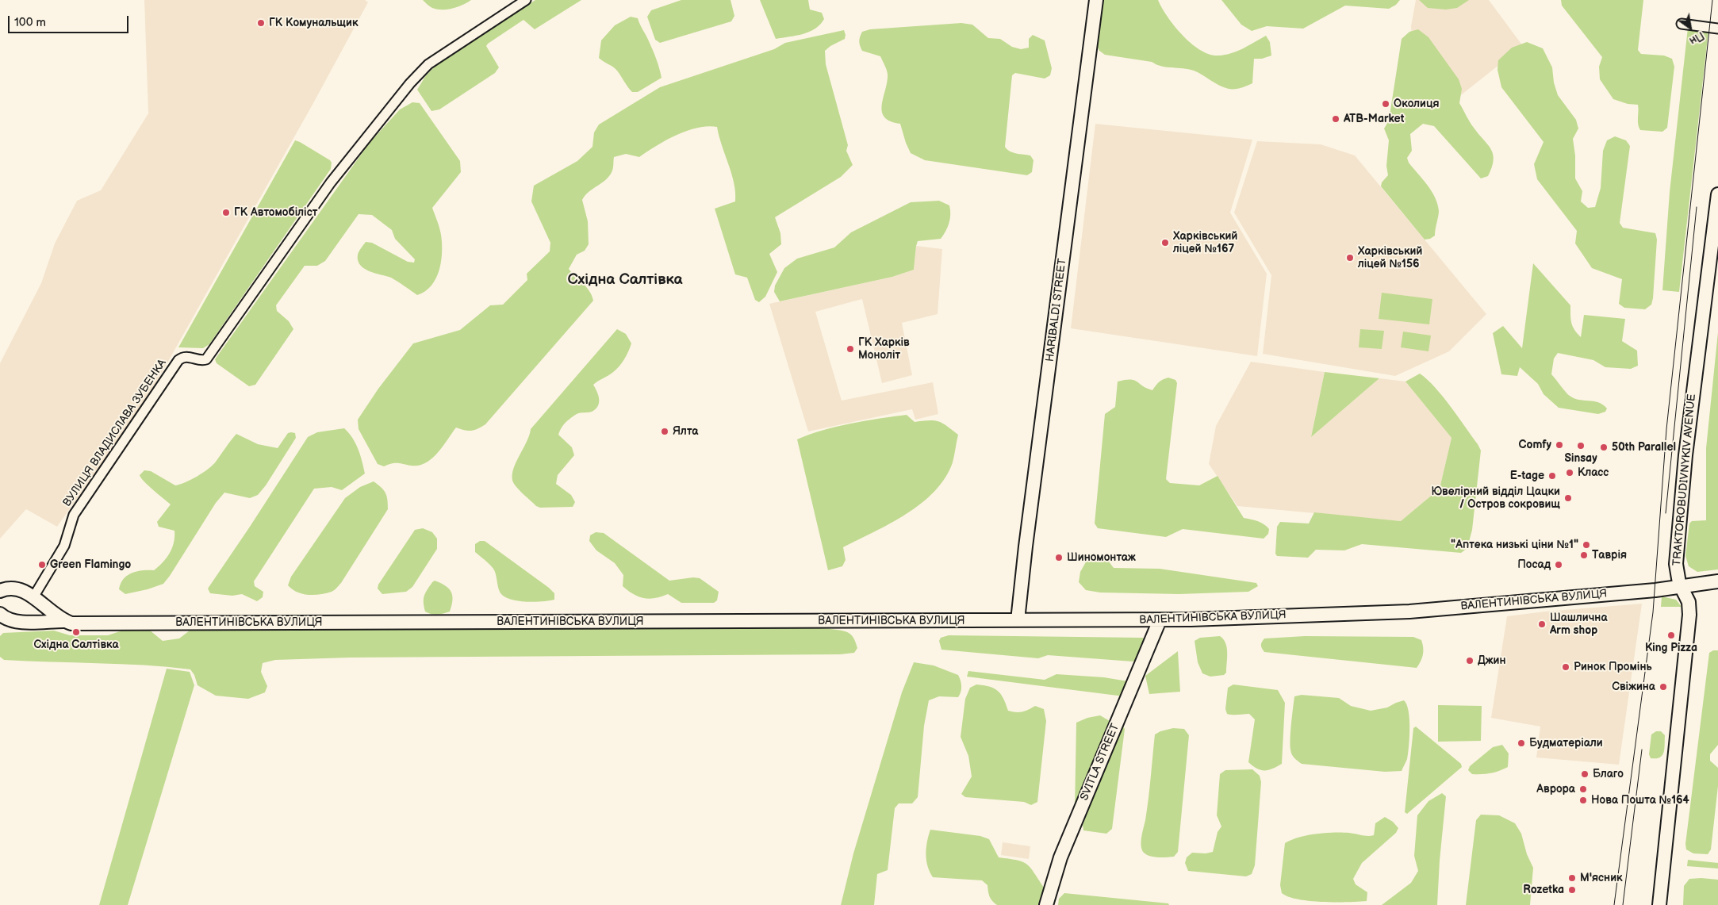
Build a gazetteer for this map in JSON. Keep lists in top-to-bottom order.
{
  "streets": {
    "street": [
      "HARIBALDI STREET",
      "ВУЛИЦЯ ВЛАДИСЛАВА ЗУБЕНКА",
      "TRAKTOROBUDIVNYKIV AVENUE",
      "ВАЛЕНТИНІВСЬКА ВУЛИЦЯ",
      "SVITLA STREET"
    ]
  },
  "crossings": [
    ["HARIBALDI STREET", "ВАЛЕНТИНІВСЬКА ВУЛИЦЯ"],
    ["ВУЛИЦЯ ВЛАДИСЛАВА ЗУБЕНКА", "ВАЛЕНТИНІВСЬКА ВУЛИЦЯ"],
    ["TRAKTOROBUDIVNYKIV AVENUE", "ВАЛЕНТИНІВСЬКА ВУЛИЦЯ"],
    ["ВАЛЕНТИНІВСЬКА ВУЛИЦЯ", "SVITLA STREET"]
  ],
  "districts": ["Східна Салтівка"],
  "places": [
    "ГК Комунальщик",
    "Околиця",
    "ATB-Market",
    "ГК Автомобіліст",
    "Харківський ліцей №167",
    "Харківський ліцей №156",
    "ГК Харків Моноліт",
    "Ялта",
    "Comfy",
    "Sinsay",
    "50th Parallel",
    "Класс",
    "E-tage",
    "Ювелірний відділ Цацки / Остров сокровищ",
    "\"Аптека низькі ціни №1\"",
    "Таврія",
    "Шиномонтаж",
    "Green Flamingo",
    "Посад",
    "Шашлична Arm shop",
    "Східна Cалтівка",
    "King Pizza",
    "Джин",
    "Ринок Промінь",
    "Свіжина",
    "Будматеріали",
    "Благо",
    "Аврора",
    "Нова Пошта №164",
    "М'ясник",
    "Rozetka"
  ],
  "scale_bar": "100 m",
  "north": "bottom right"
}
